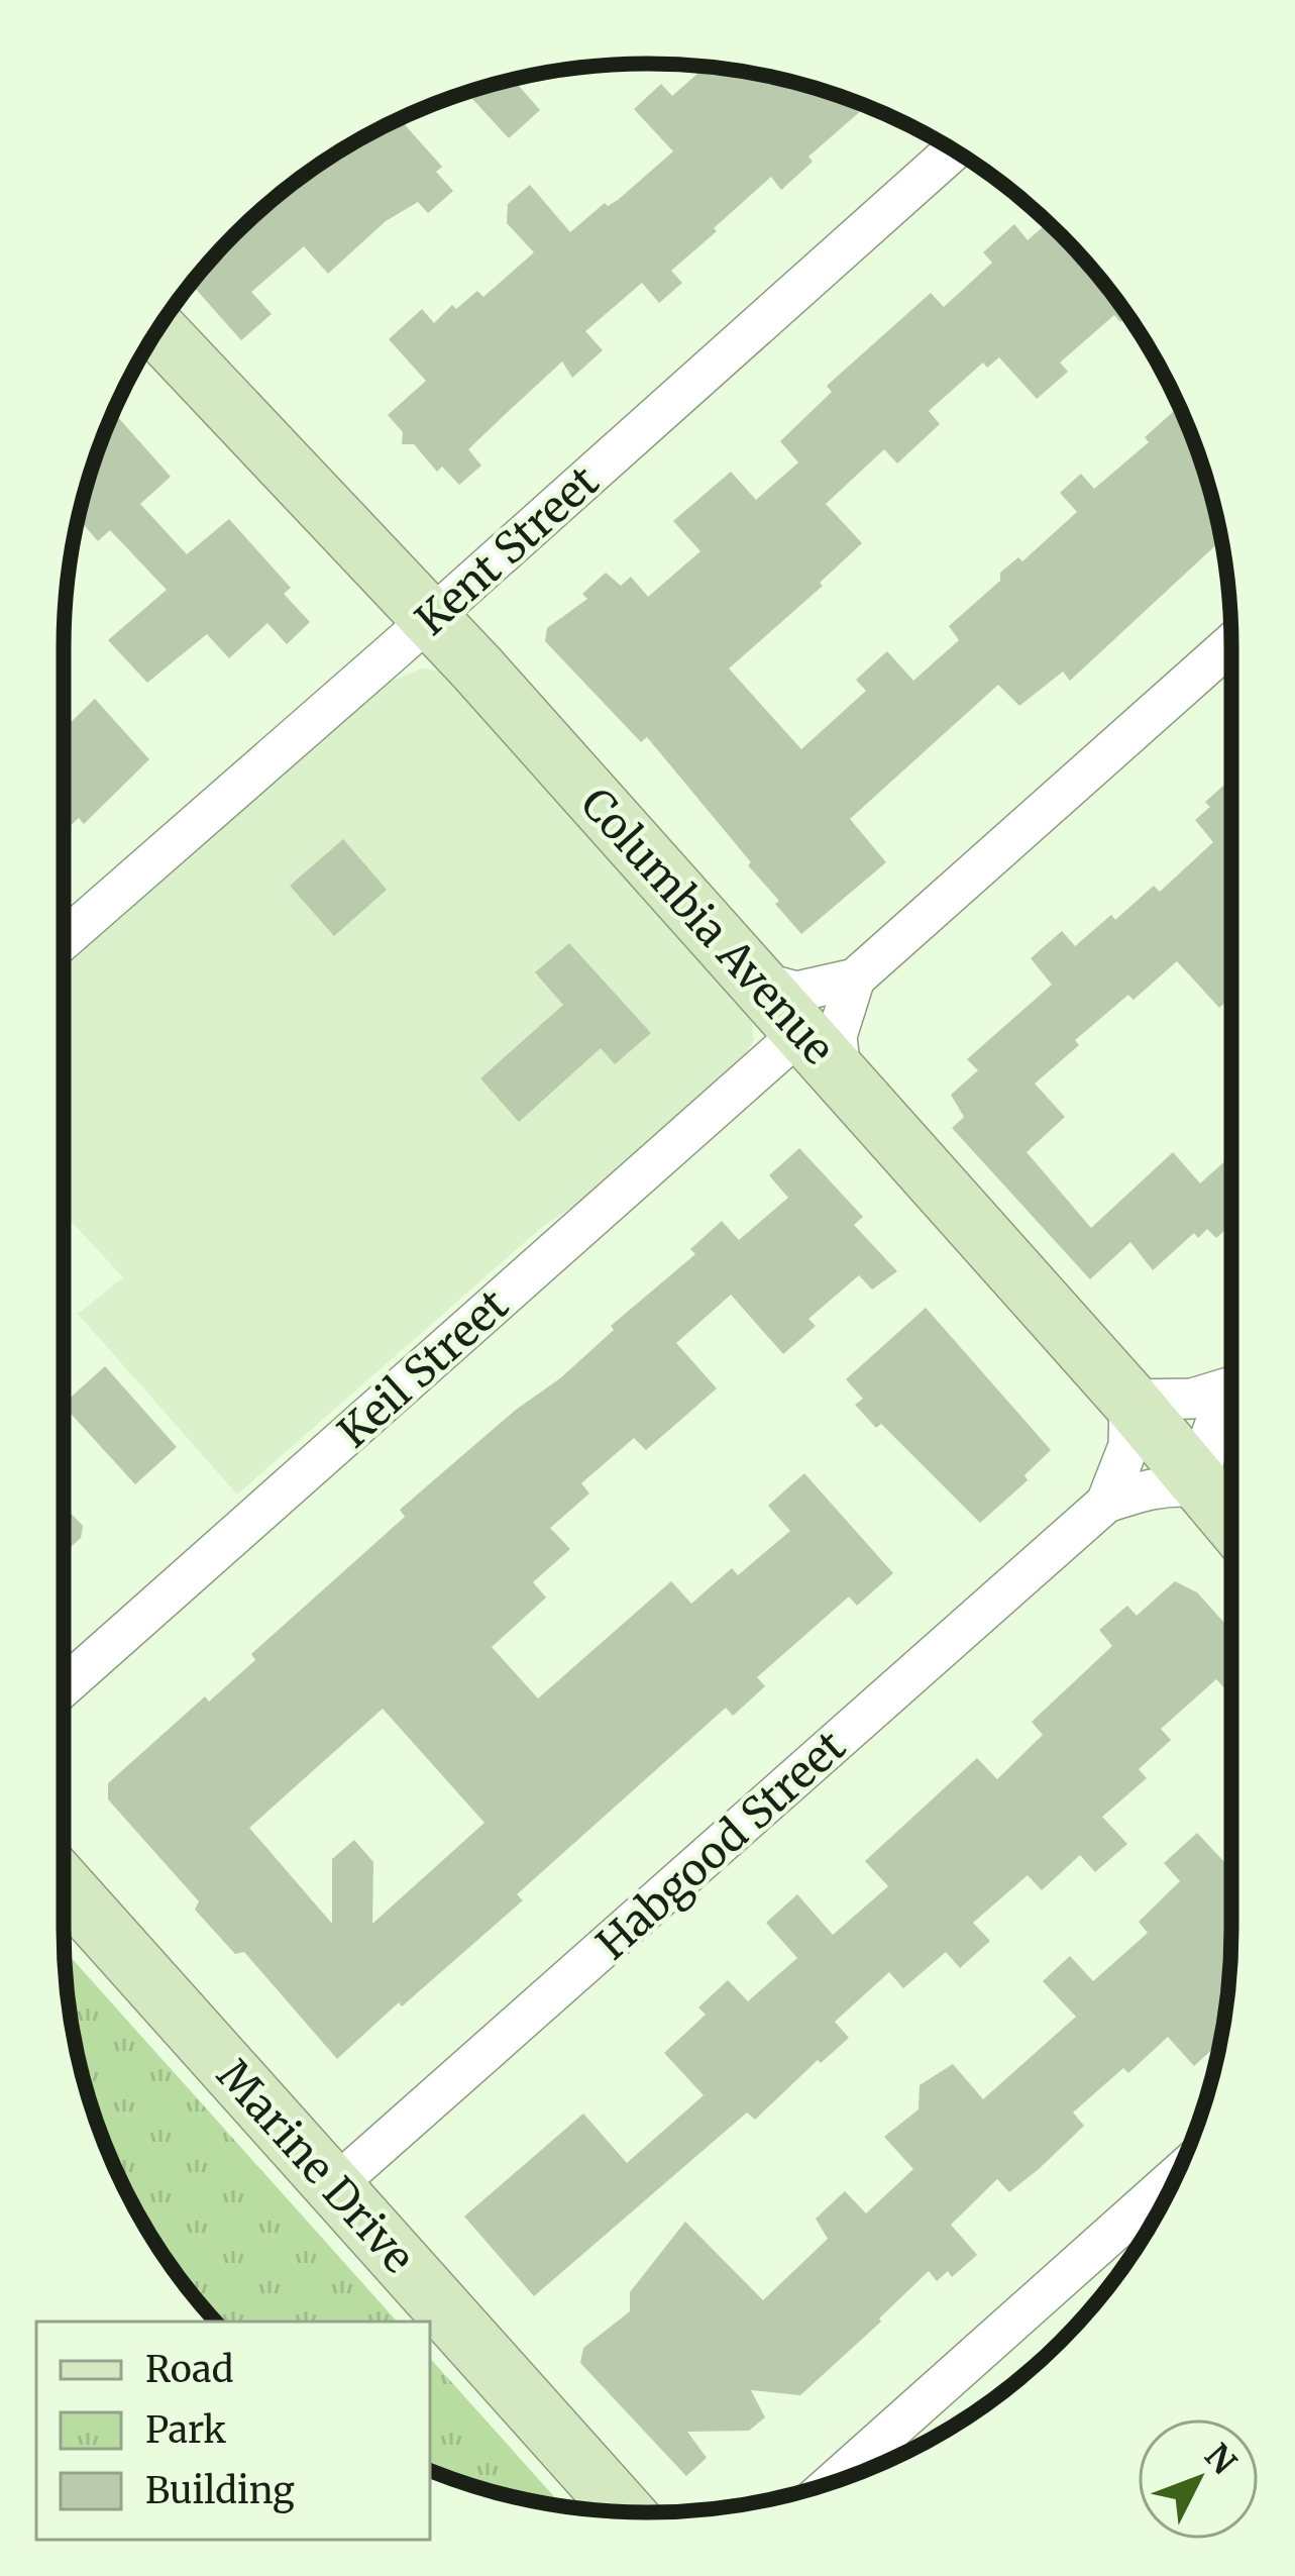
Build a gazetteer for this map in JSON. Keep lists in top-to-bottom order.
{
  "streets": {
    "street": [
      "Kent Street",
      "Columbia Avenue",
      "Keil Street",
      "Habgood Street",
      "Marine Drive"
    ]
  },
  "crossings": [
    ["Kent Street", "Columbia Avenue"],
    ["Columbia Avenue", "Keil Street"],
    ["Columbia Avenue", "Habgood Street"],
    ["Habgood Street", "Marine Drive"]
  ],
  "legend": ["Road", "Park", "Building"],
  "north": "top right"
}
